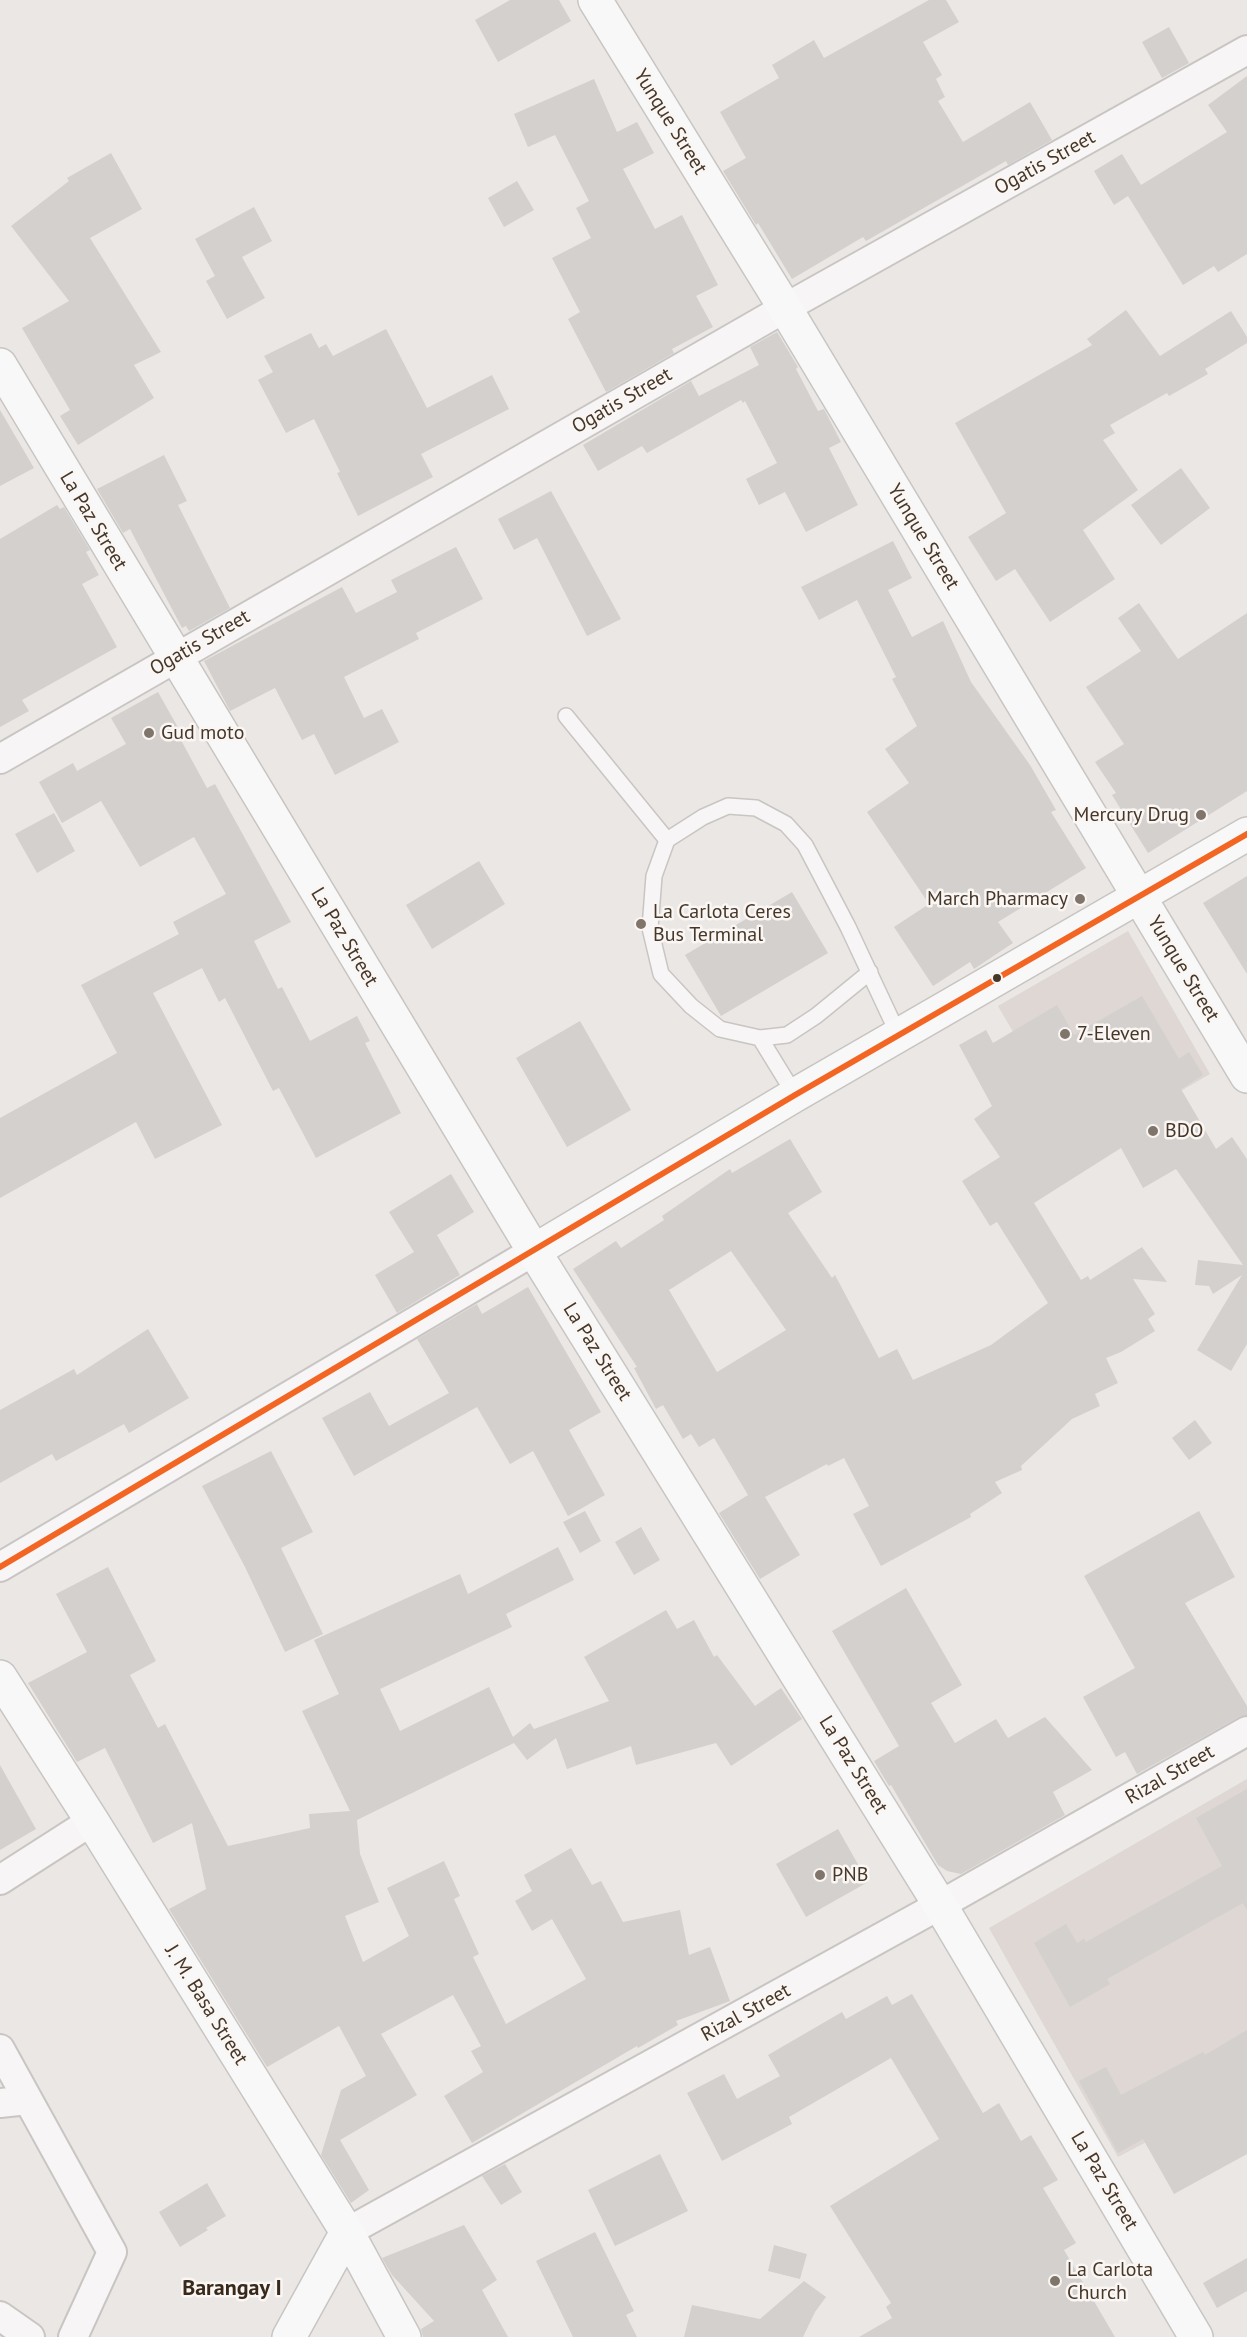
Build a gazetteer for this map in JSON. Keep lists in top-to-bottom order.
{
  "streets": {
    "street": [
      "Yunque Street",
      "Ogatis Street",
      "La Paz Street",
      "Rizal Street",
      "J. M. Basa Street"
    ]
  },
  "crossings": [
    ["Yunque Street", "Ogatis Street"],
    ["Ogatis Street", "La Paz Street"],
    ["La Paz Street", "Rizal Street"],
    ["Rizal Street", "J. M. Basa Street"]
  ],
  "districts": ["Barangay I"],
  "places": [
    "Gud moto",
    "Mercury Drug",
    "March Pharmacy",
    "La Carlota Ceres Bus Terminal",
    "7-Eleven",
    "BDO",
    "PNB",
    "La Carlota Church"
  ]
}
